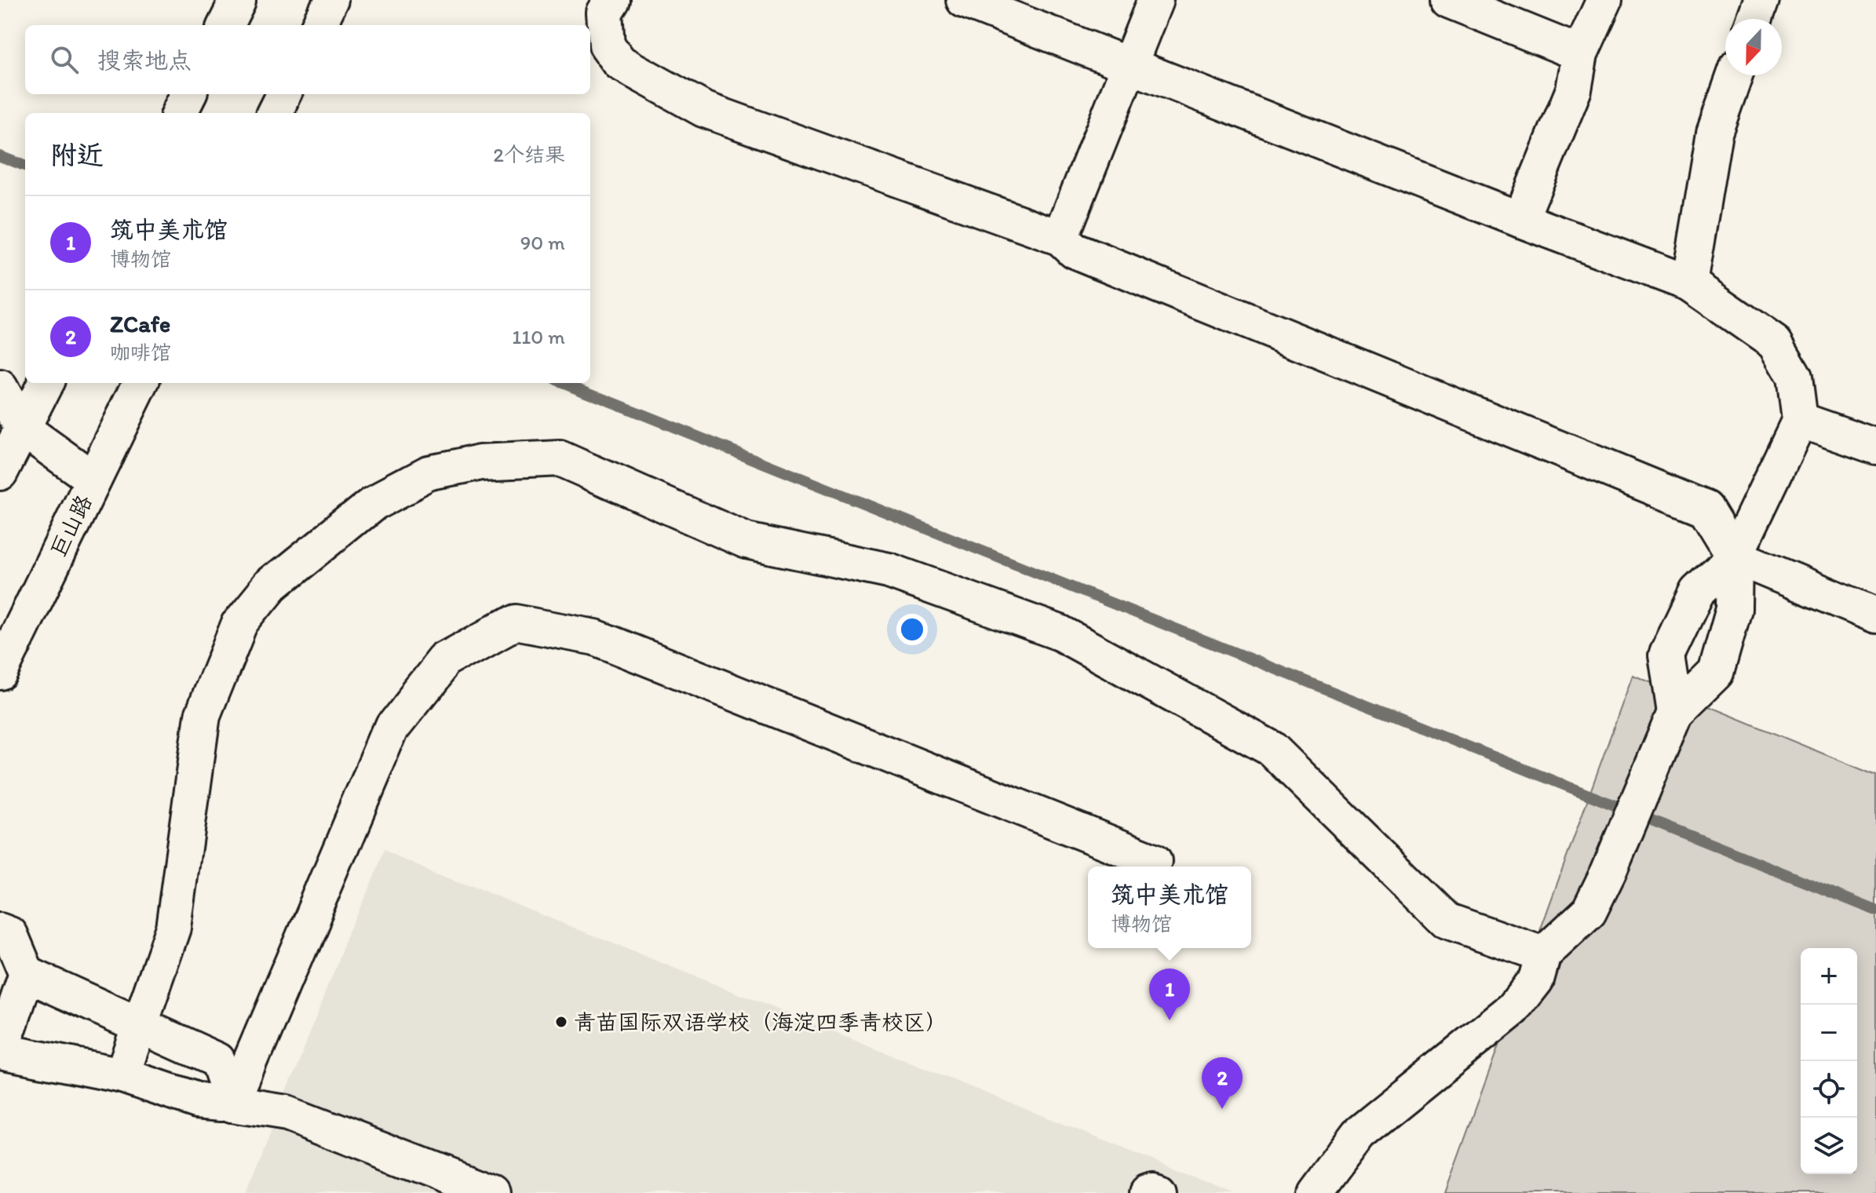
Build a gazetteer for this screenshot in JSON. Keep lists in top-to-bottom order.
{
  "streets": {
    "street": ["巨山路"]
  },
  "places": ["青苗国际双语学校（海淀四季青校区）"],
  "north": "bottom",
  "page": {
    "search": "搜索地点",
    "heading": ["附近", "2个结果"],
    "list": [
      {
        "mark": "1",
        "name": "筑中美术馆",
        "note": "博物馆",
        "value": "90 m"
      },
      {
        "mark": "2",
        "name": "ZCafe",
        "note": "咖啡馆",
        "value": "110 m"
      }
    ],
    "popup": ["筑中美术馆", "博物馆"],
    "map_buttons": ["+", "−"],
    "pins": ["1", "2"]
  }
}
